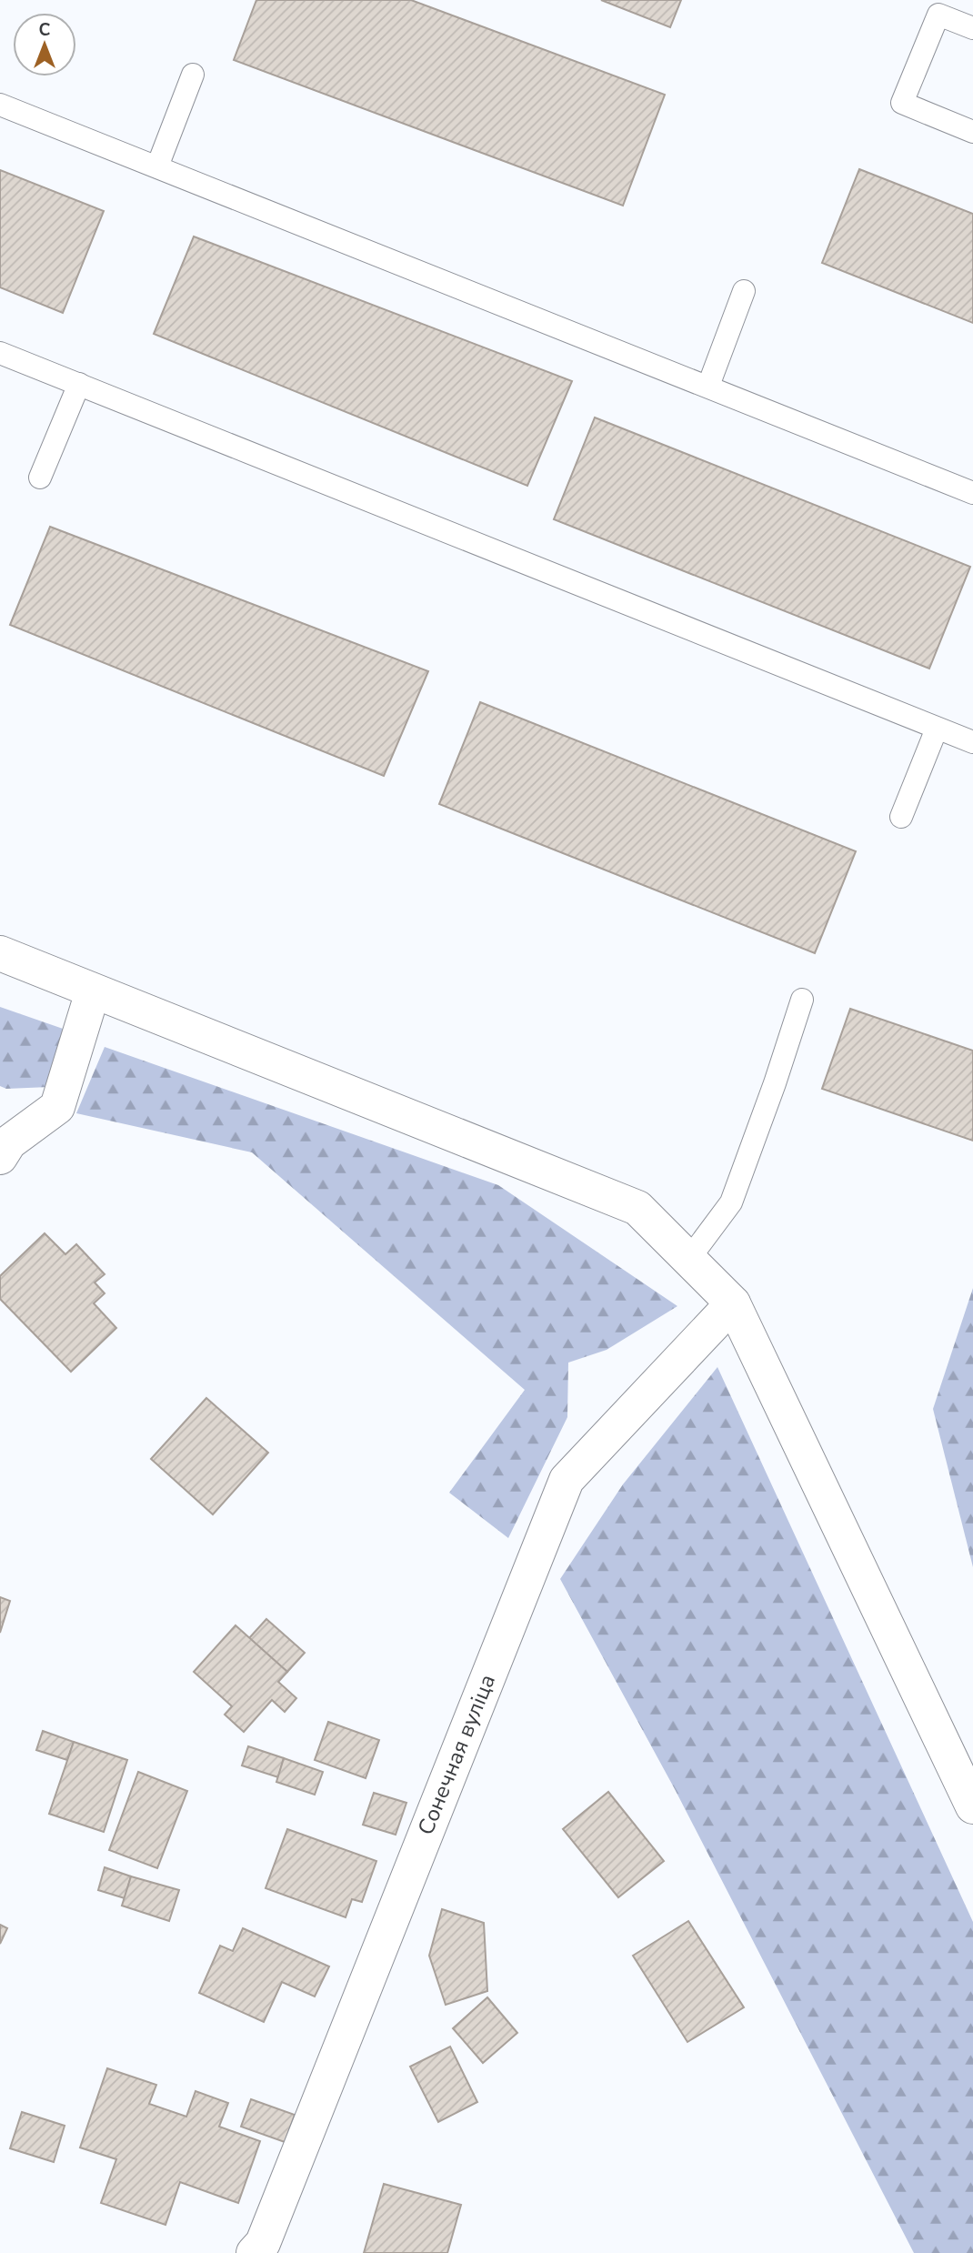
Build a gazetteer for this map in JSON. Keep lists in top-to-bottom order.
{
  "streets": {
    "main road": ["Сонечная вуліца"]
  },
  "north": "top"
}
